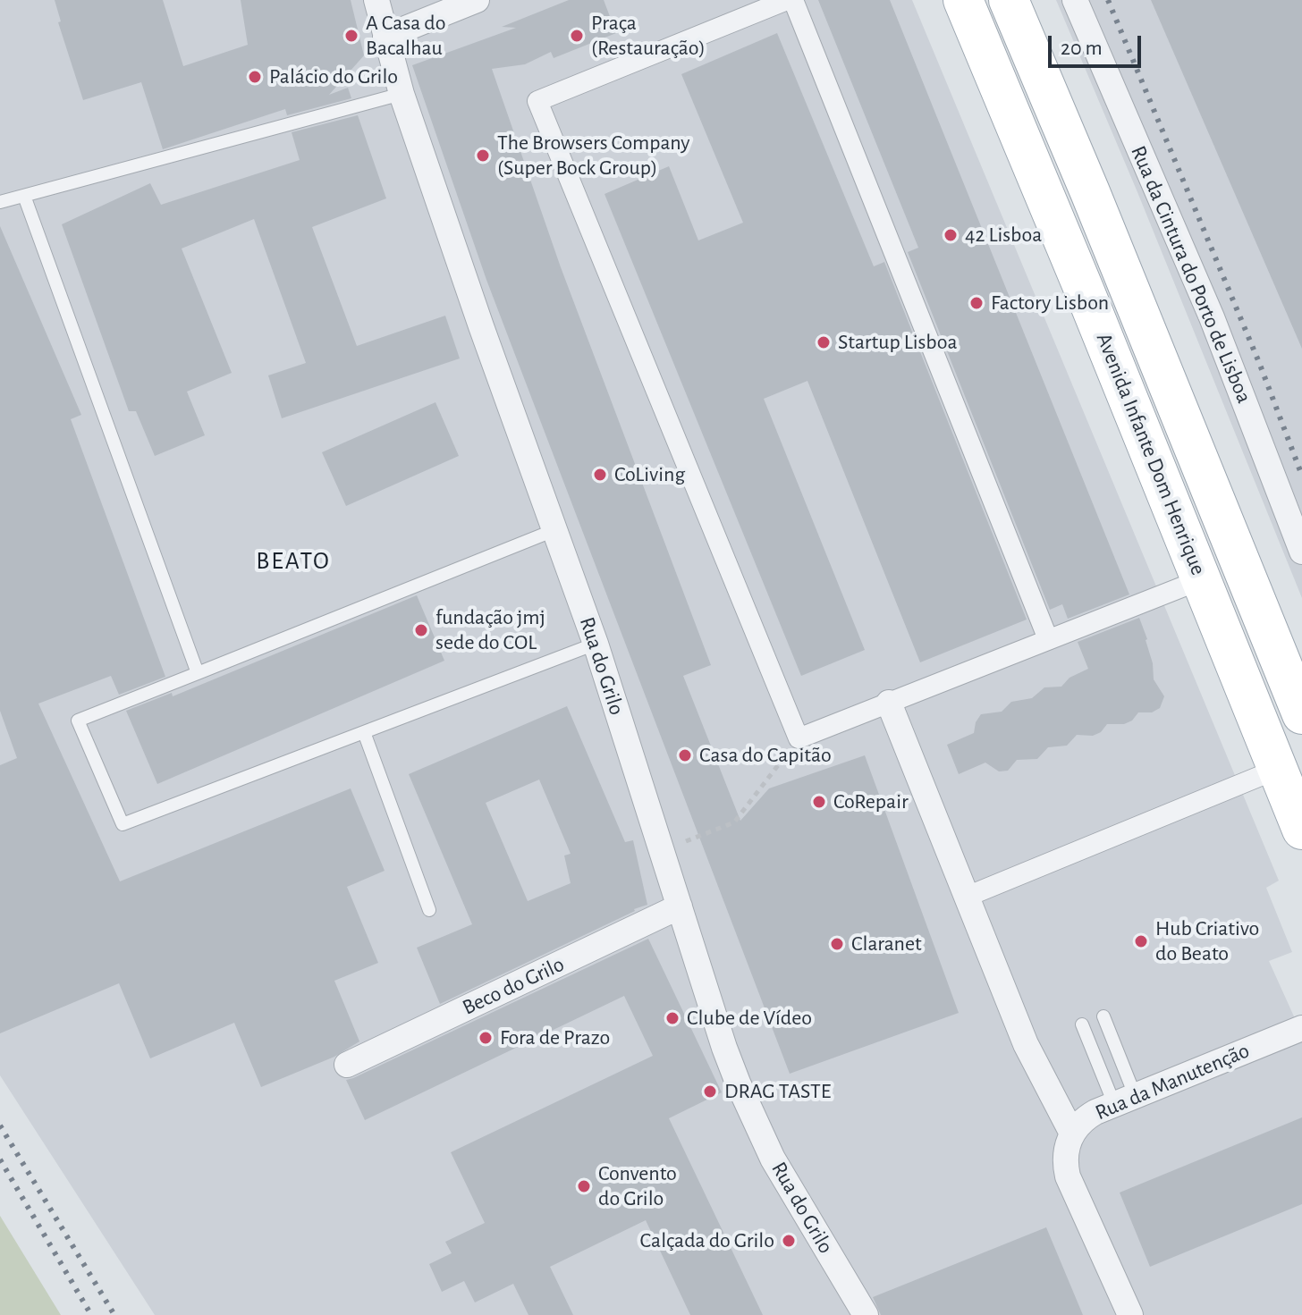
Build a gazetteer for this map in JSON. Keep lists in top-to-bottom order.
{
  "streets": {
    "main road": ["Avenida Infante Dom Henrique"],
    "street": [
      "Rua da Cintura do Porto de Lisboa",
      "Rua do Grilo",
      "Beco do Grilo",
      "Rua da Manutenção"
    ]
  },
  "crossings": [
    ["Rua do Grilo", "Beco do Grilo"]
  ],
  "districts": ["BEATO"],
  "places": [
    "A Casa do Bacalhau",
    "Praça (Restauração)",
    "Palácio do Grilo",
    "The Browsers Company (Super Bock Group)",
    "42 Lisboa",
    "Factory Lisbon",
    "Startup Lisboa",
    "CoLiving",
    "fundação jmj sede do COL",
    "Casa do Capitão",
    "CoRepair",
    "Hub Criativo do Beato",
    "Claranet",
    "Clube de Vídeo",
    "Fora de Prazo",
    "DRAG TASTE",
    "Convento do Grilo",
    "Calçada do Grilo"
  ],
  "scale_bar": "20 m"
}
